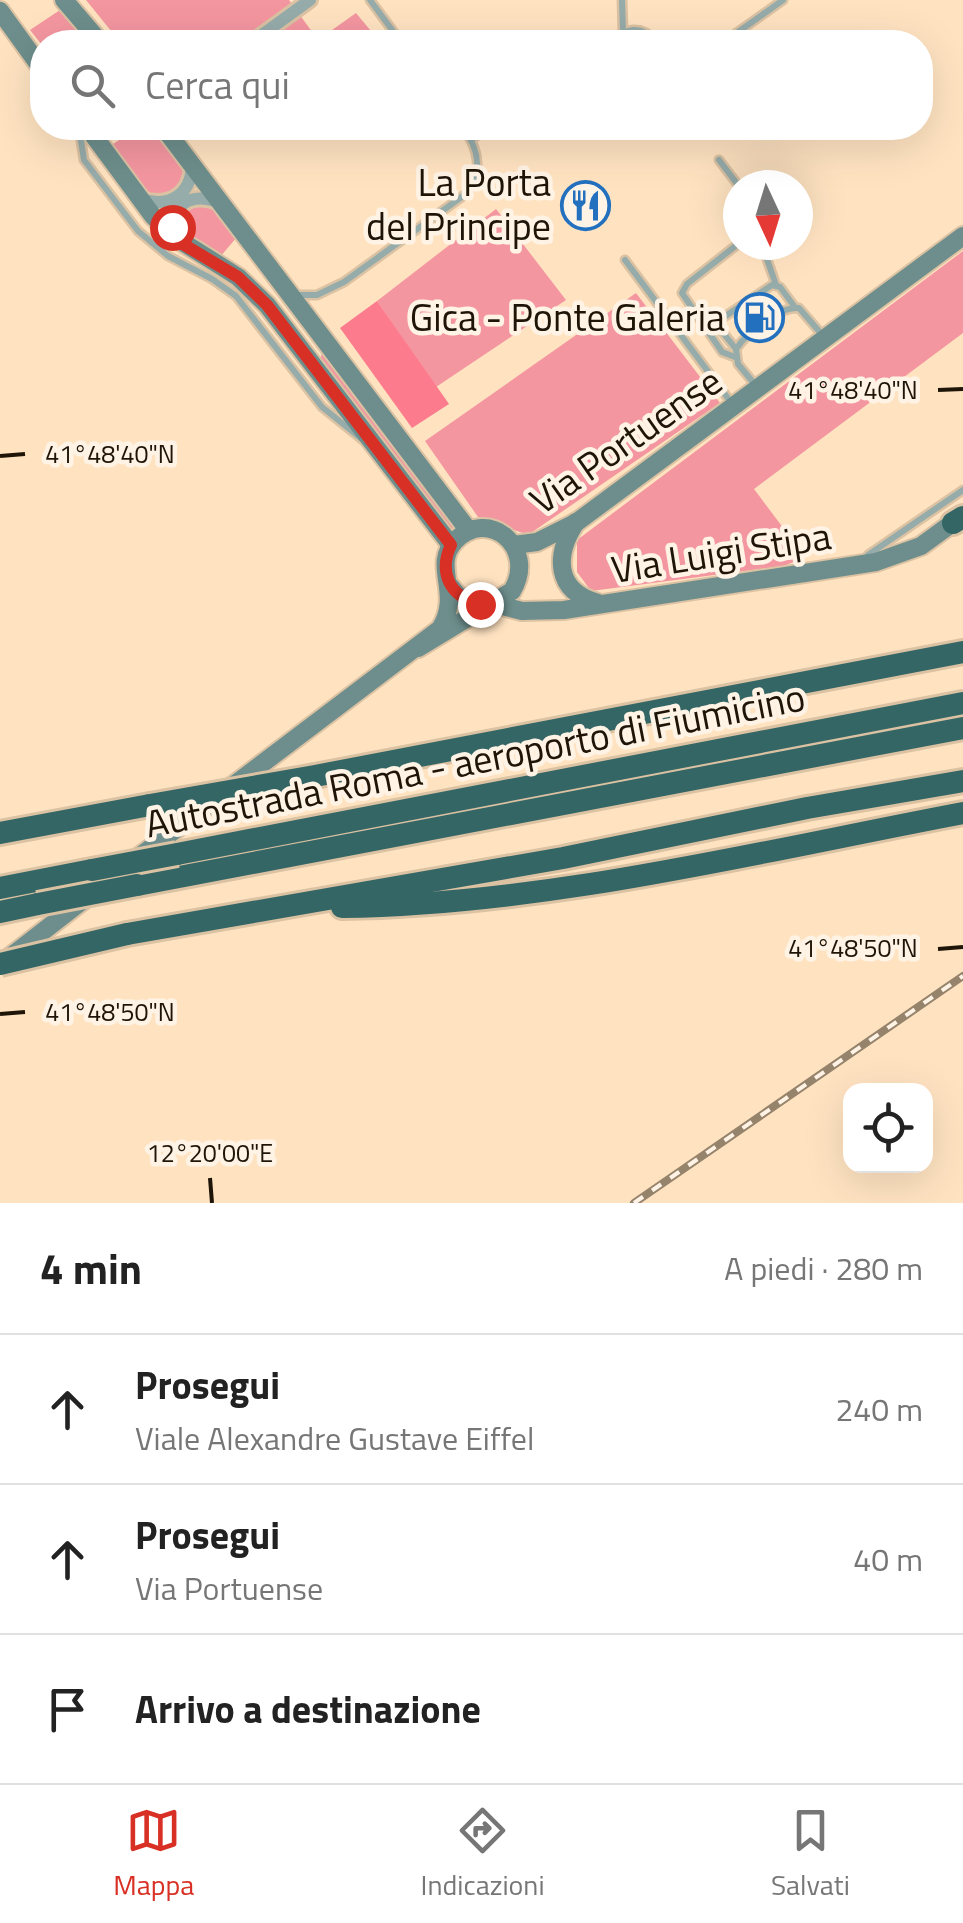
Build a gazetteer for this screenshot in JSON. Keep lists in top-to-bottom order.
{
  "streets": {
    "highway": ["Autostrada Roma - aeroporto di Fiumicino"],
    "main road": ["Via Portuense", "Via Luigi Stipa"]
  },
  "crossings": [
    ["Via Portuense", "Via Luigi Stipa"]
  ],
  "places": {
    "restaurant": ["La Porta del Principe"],
    "fuel station": ["Gica - Ponte Galeria"]
  },
  "north": "bottom",
  "page": {
    "search": "Cerca qui",
    "heading": ["4 min", "A piedi · 280 m"],
    "list": [
      ["Prosegui", "Viale Alexandre Gustave Eiffel", "240 m"],
      ["Prosegui", "Via Portuense", "40 m"],
      "Arrivo a destinazione"
    ],
    "nav": ["Mappa", "Indicazioni", "Salvati"]
  },
  "coordinates": ["41°48'40\"N", "41°48'50\"N", "12°20'00\"E"]
}
